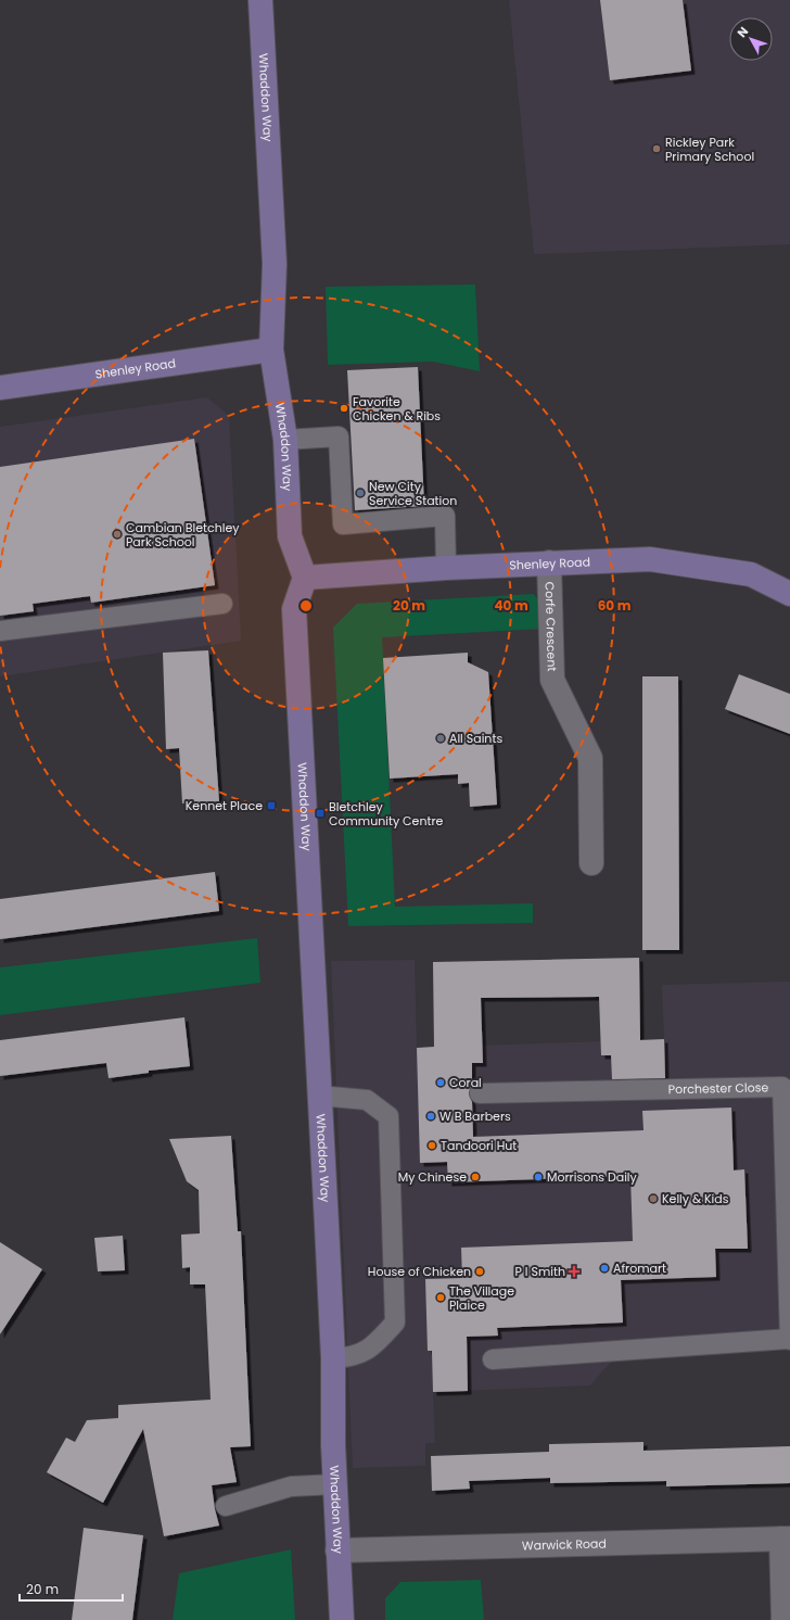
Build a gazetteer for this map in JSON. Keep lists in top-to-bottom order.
{
  "streets": {
    "street": [
      "Whaddon Way",
      "Shenley Road",
      "Corfe Crescent",
      "Warwick Road"
    ],
    "lane": ["Porchester Close"]
  },
  "crossings": [
    ["Whaddon Way", "Shenley Road"],
    ["Whaddon Way", "Warwick Road"],
    ["Shenley Road", "Corfe Crescent"]
  ],
  "places": {
    "other": [
      "Rickley Park Primary School",
      "Favorite Chicken & Ribs",
      "New City Service Station",
      "Cambian Bletchley Park School",
      "All Saints",
      "Coral",
      "W B Barbers",
      "Tandoori Hut",
      "My Chinese",
      "Morrisons Daily",
      "Kelly & Kids",
      "Afromart",
      "House of Chicken",
      "The Village Plaice"
    ],
    "transit": ["Kennet Place", "Bletchley Community Centre"],
    "health": ["P I Smith"]
  },
  "scale_bar": "20 m",
  "north": "top left",
  "rings": ["20 m", "40 m", "60 m"]
}
